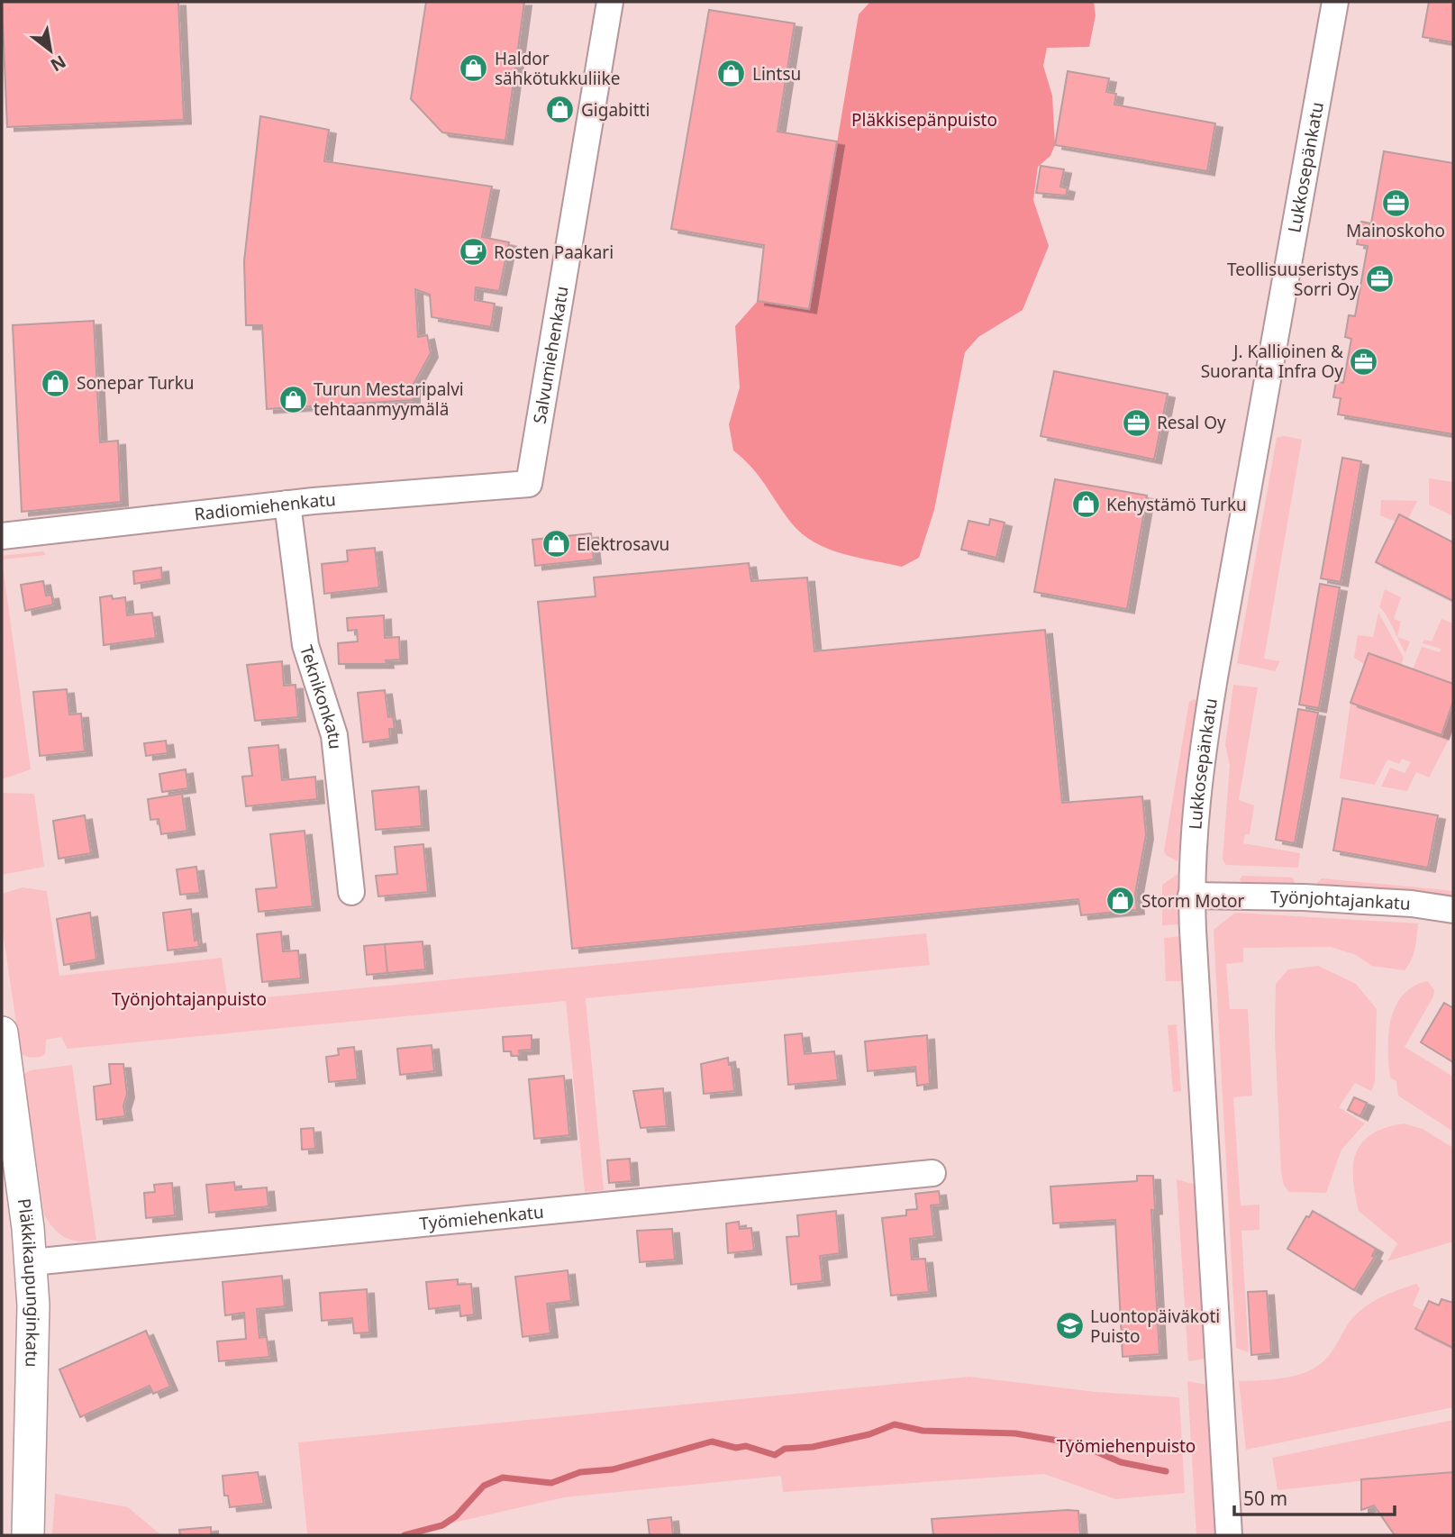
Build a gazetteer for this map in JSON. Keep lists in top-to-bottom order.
{
  "streets": {
    "street": [
      "Lukkosepänkatu",
      "Salvumiehenkatu",
      "Radiomiehenkatu",
      "Teknikonkatu",
      "Työnjohtajankatu",
      "Työmiehenkatu",
      "Pläkkikaupunginkatu"
    ]
  },
  "crossings": [
    ["Lukkosepänkatu", "Työnjohtajankatu"],
    ["Salvumiehenkatu", "Radiomiehenkatu"],
    ["Radiomiehenkatu", "Teknikonkatu"],
    ["Työmiehenkatu", "Pläkkikaupunginkatu"]
  ],
  "parks": ["Pläkkisepänpuisto", "Työnjohtajanpuisto", "Työmiehenpuisto"],
  "places": {
    "shop": [
      "Haldor sähkötukkuliike",
      "Lintsu",
      "Gigabitti",
      "Sonepar Turku",
      "Turun Mestaripalvi tehtaanmyymälä",
      "Kehystämö Turku",
      "Elektrosavu",
      "Storm Motor"
    ],
    "office": [
      "Mainoskoho",
      "Teollisuuseristys Sorri Oy",
      "J. Kallioinen & Suoranta Infra Oy",
      "Resal Oy"
    ],
    "cafe": ["Rosten Paakari"],
    "school or university": ["Luontopäiväkoti Puisto"]
  },
  "scale_bar": "50 m",
  "north": "bottom right"
}
